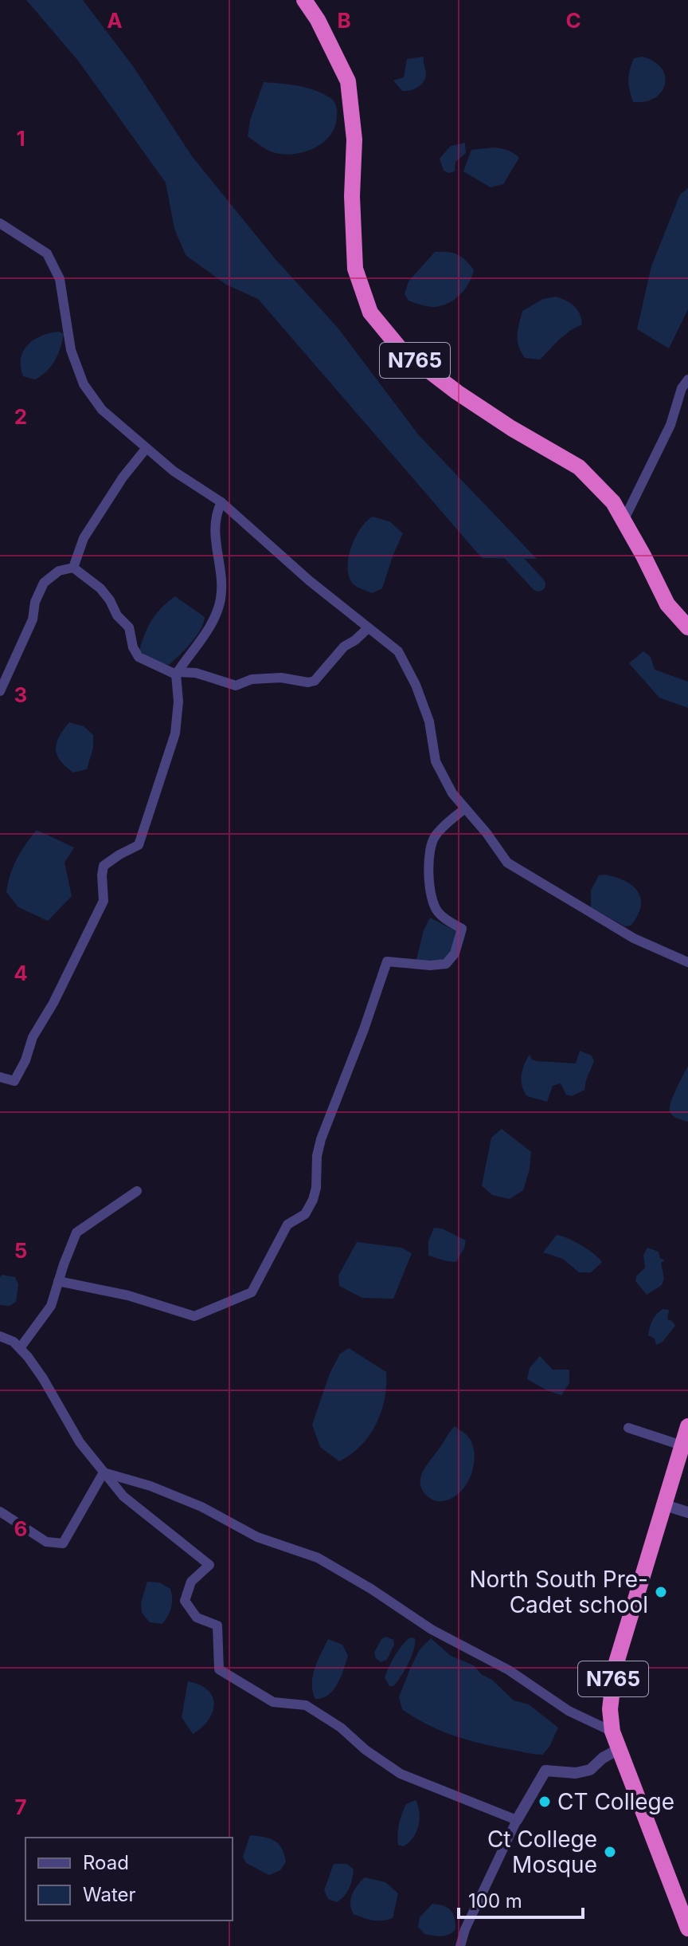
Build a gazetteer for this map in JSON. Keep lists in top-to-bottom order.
{
  "streets": {
    "highway": ["N765"]
  },
  "places": ["North South Pre- Cadet school", "CT College", "Ct College Mosque"],
  "legend": ["Road", "Water"],
  "scale_bar": "100 m",
  "grid": {
    "columns": ["A", "B", "C"],
    "rows": [
      "1",
      "2",
      "3",
      "4",
      "5",
      "6",
      "7"
    ]
  }
}
